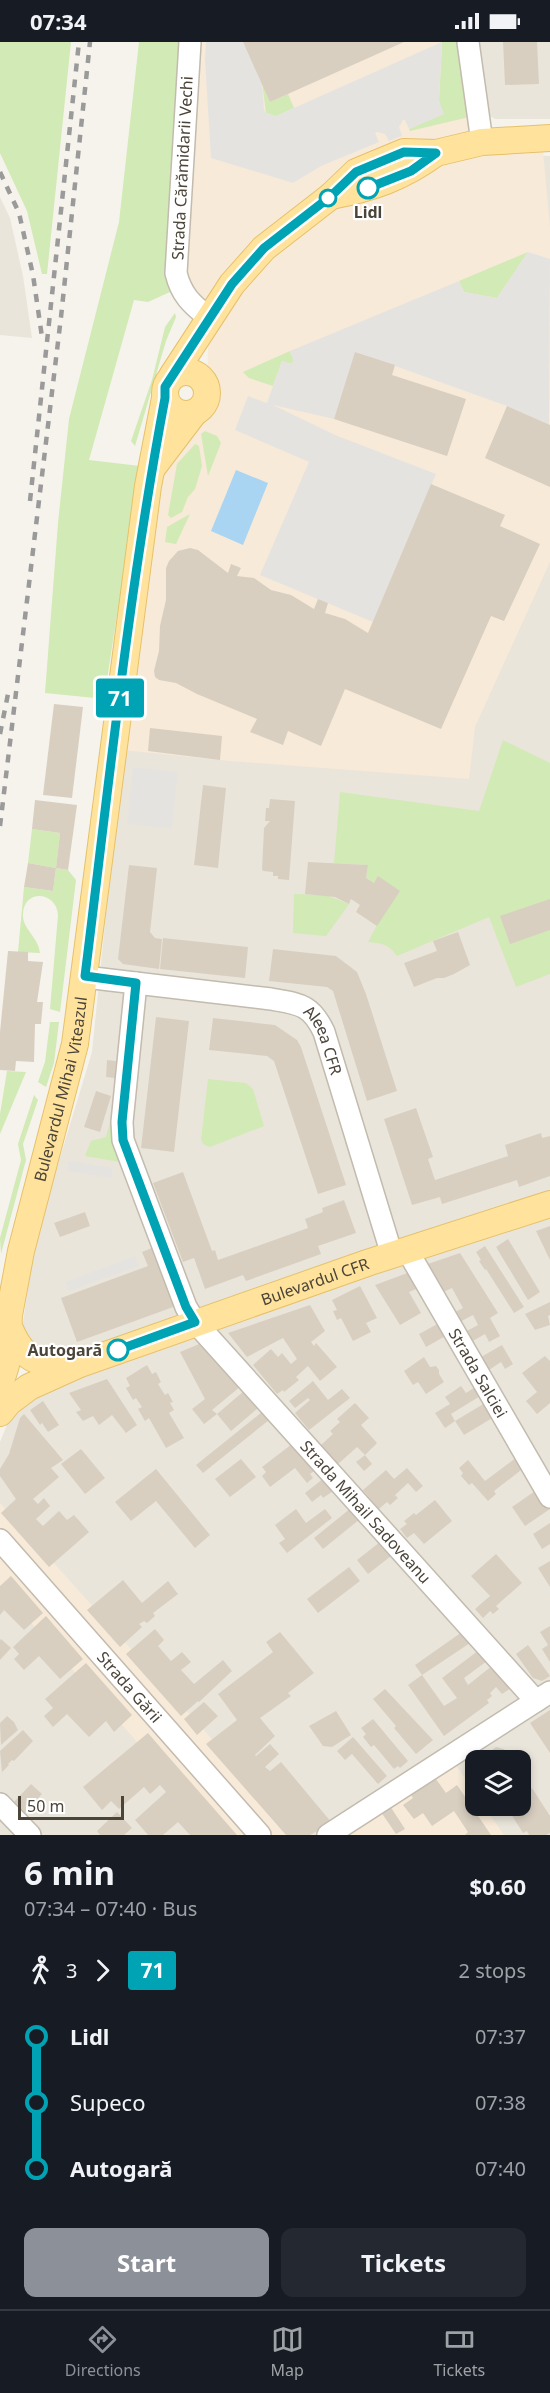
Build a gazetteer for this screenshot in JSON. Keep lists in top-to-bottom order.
{
  "streets": {
    "main road": ["Bulevardul Mihai Viteazul", "Bulevardul CFR"],
    "street": [
      "Strada Cărămidarii Vechi",
      "Aleea CFR",
      "Strada Salciei",
      "Strada Mihail Sadoveanu",
      "Strada Gării"
    ]
  },
  "crossings": [
    ["Strada Cărămidarii Vechi", "Bulevardul Mihai Viteazul"],
    ["Aleea CFR", "Bulevardul Mihai Viteazul"],
    ["Aleea CFR", "Bulevardul CFR"],
    ["Aleea CFR", "Strada Salciei"],
    ["Aleea CFR", "Strada Mihail Sadoveanu"],
    ["Bulevardul Mihai Viteazul", "Bulevardul CFR"],
    ["Bulevardul CFR", "Strada Salciei"],
    ["Bulevardul CFR", "Strada Mihail Sadoveanu"]
  ],
  "places": ["Lidl", "Autogară"],
  "lines": ["bus line 71"],
  "scale_bar": "50 m",
  "page": {
    "status": "07:34",
    "on_map": "71",
    "scale": "50 m",
    "heading": ["6 min", "07:34 – 07:40 · Bus", "$0.60"],
    "legs": ["3", "71", "2 stops"],
    "list": [
      {
        "name": "Lidl",
        "value": "07:37"
      },
      {
        "name": "Supeco",
        "value": "07:38"
      },
      {
        "name": "Autogară",
        "value": "07:40"
      }
    ],
    "buttons": ["Start", "Tickets"],
    "tabs": ["Directions", "Map", "Tickets"]
  }
}
